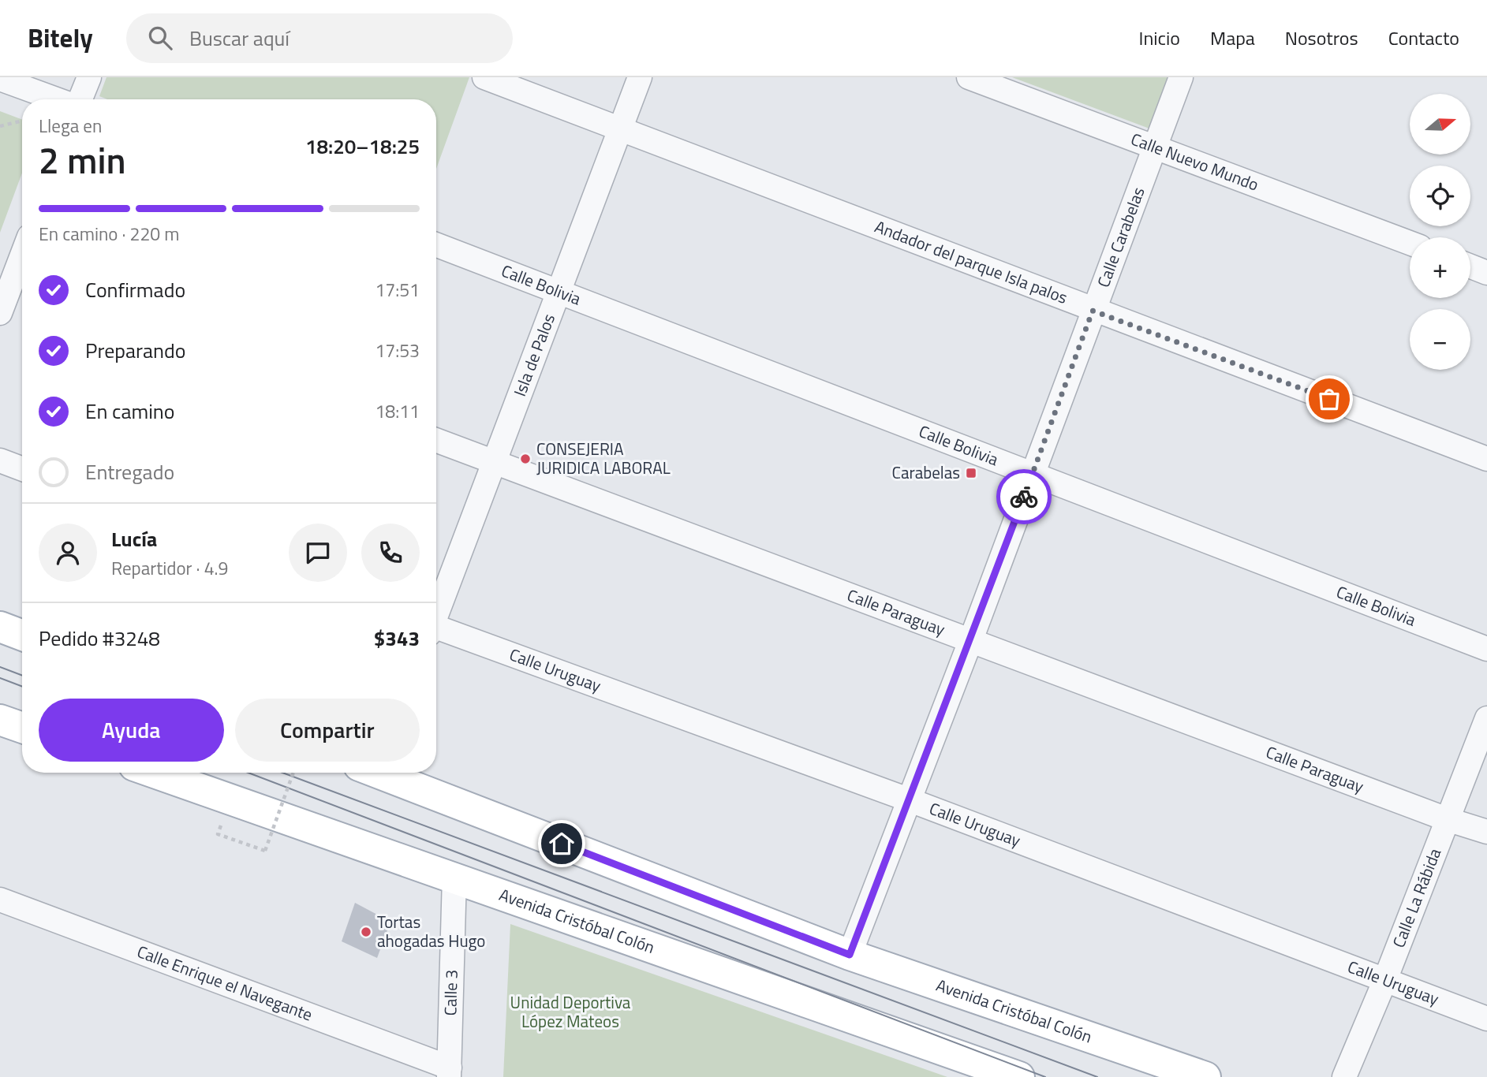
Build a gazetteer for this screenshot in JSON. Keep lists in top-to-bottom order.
{
  "streets": {
    "main road": ["Avenida Cristóbal Colón"],
    "street": [
      "Calle Nuevo Mundo",
      "Calle Carabelas",
      "Andador del parque Isla palos",
      "Calle Bolivia",
      "Isla de Palos",
      "Calle Paraguay",
      "Calle Uruguay",
      "Calle La Rábida",
      "Calle Enrique el Navegante",
      "Calle 3"
    ]
  },
  "crossings": [
    ["Calle Nuevo Mundo", "Calle Carabelas"],
    ["Calle Carabelas", "Andador del parque Isla palos"],
    ["Calle Carabelas", "Calle Bolivia"],
    ["Calle Carabelas", "Calle Paraguay"],
    ["Calle Carabelas", "Calle Uruguay"],
    ["Calle Carabelas", "Avenida Cristóbal Colón"],
    ["Andador del parque Isla palos", "Isla de Palos"],
    ["Calle Bolivia", "Isla de Palos"],
    ["Isla de Palos", "Calle Paraguay"],
    ["Calle Paraguay", "Calle La Rábida"],
    ["Calle Uruguay", "Calle La Rábida"],
    ["Avenida Cristóbal Colón", "Calle 3"],
    ["Calle Enrique el Navegante", "Calle 3"]
  ],
  "parks": ["Unidad Deportiva López Mateos"],
  "places": {
    "other": ["CONSEJERIA JURIDICA LABORAL", "Tortas ahogadas Hugo"],
    "transit": ["Carabelas"]
  },
  "north": "right",
  "page": {
    "header": "Bitely",
    "search": "Buscar aquí",
    "nav": [
      "Inicio",
      "Mapa",
      "Nosotros",
      "Contacto"
    ],
    "map_buttons": ["+", "−"],
    "heading": ["2 min", "Llega en", "18:20–18:25"],
    "panel": [
      "Lucía",
      "Repartidor · 4.9",
      "Pedido #3248",
      "$343"
    ],
    "bar": "En camino · 220 m",
    "list": [
      ["Confirmado", "17:51"],
      ["Preparando", "17:53"],
      ["En camino", "18:11"],
      "Entregado"
    ],
    "buttons": ["Ayuda", "Compartir"]
  }
}
